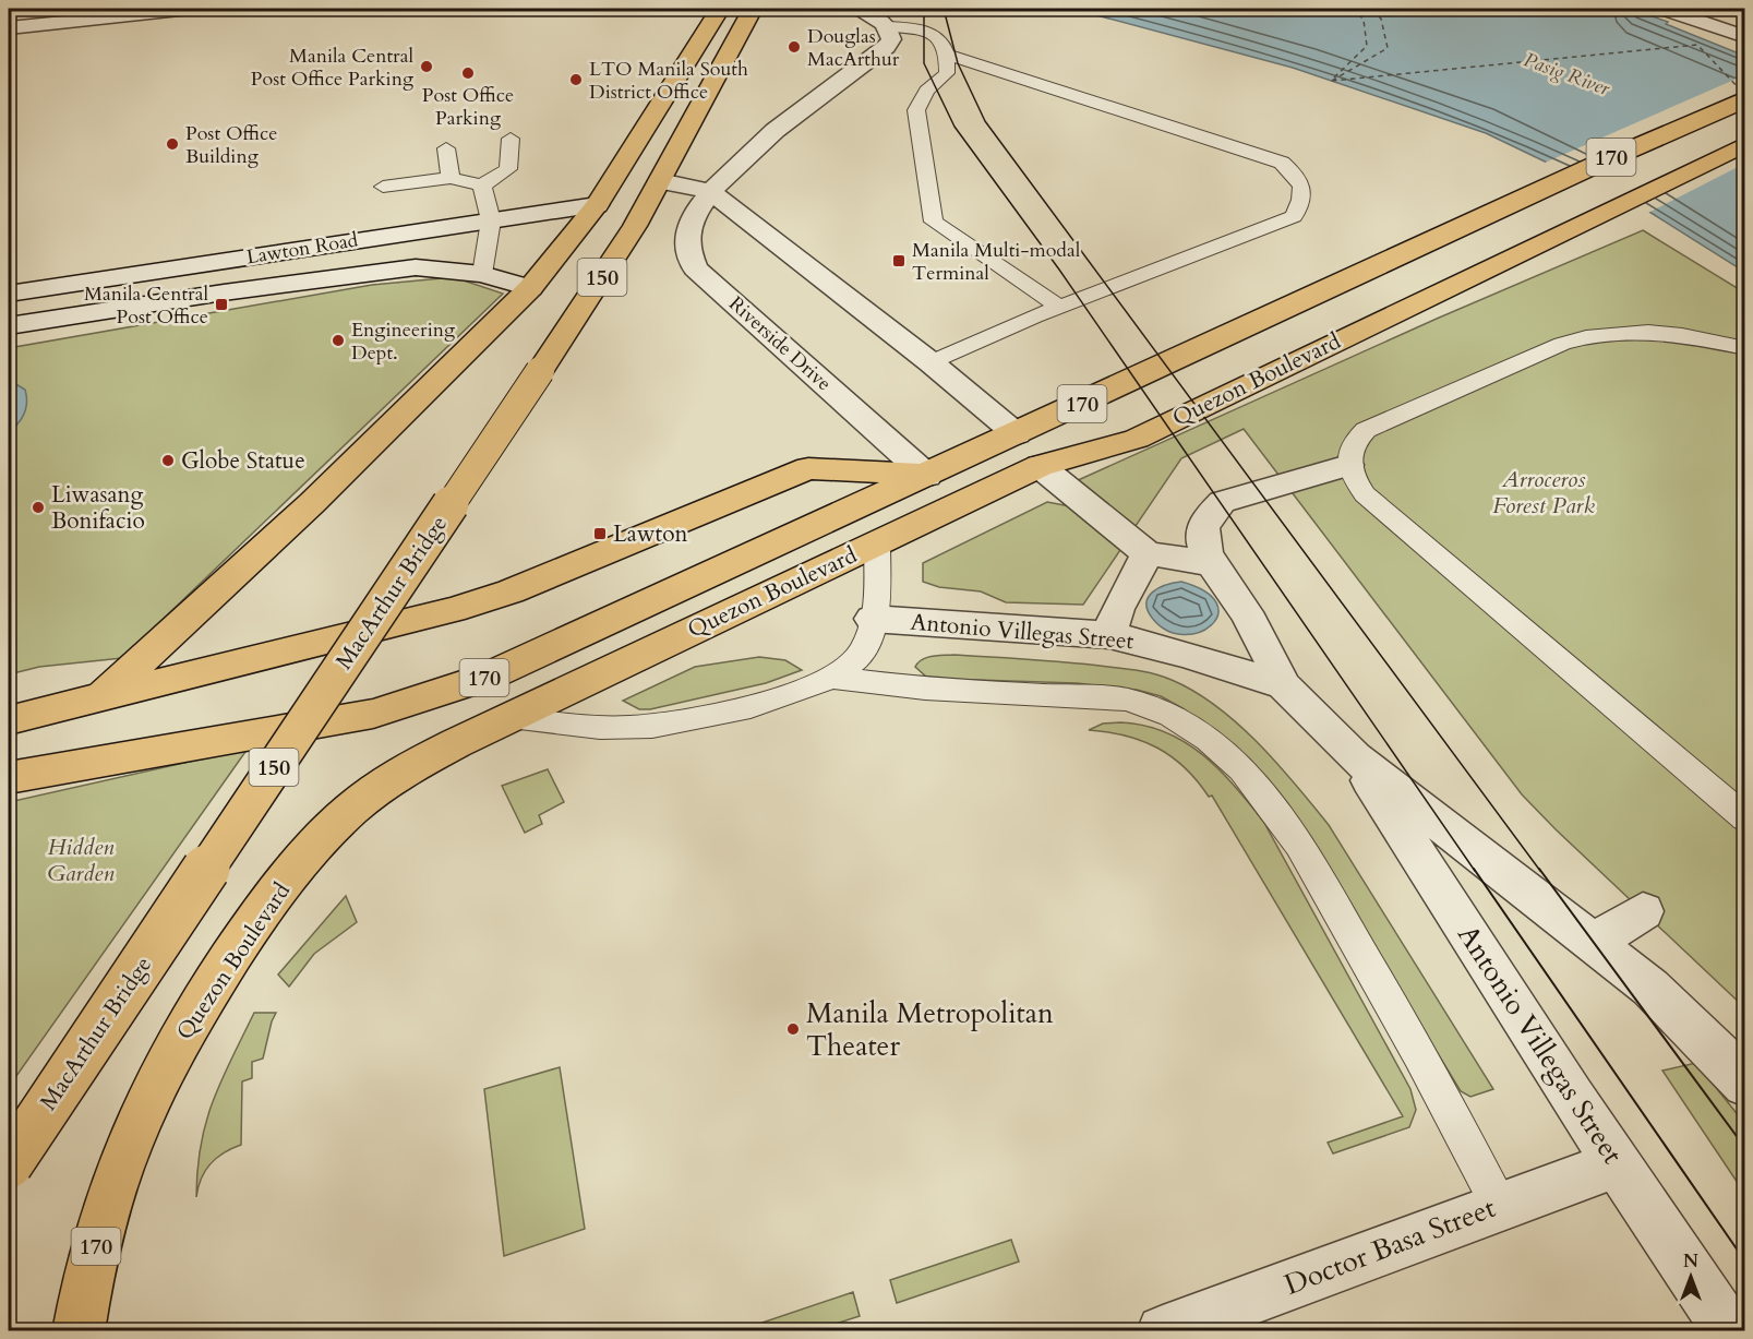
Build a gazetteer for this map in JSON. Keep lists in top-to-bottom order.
{
  "streets": {
    "main road": [
      "170",
      "150",
      "Quezon Boulevard",
      "MacArthur Bridge"
    ],
    "street": [
      "Lawton Road",
      "Riverside Drive",
      "Antonio Villegas Street",
      "Doctor Basa Street"
    ]
  },
  "crossings": [
    ["Lawton Road", "150"],
    ["150", "Quezon Boulevard"],
    ["Riverside Drive", "Quezon Boulevard"],
    ["Antonio Villegas Street", "Doctor Basa Street"]
  ],
  "water": ["Pasig River"],
  "parks": ["Arroceros Forest Park", "Hidden Garden"],
  "places": {
    "other": [
      "Douglas MacArthur",
      "Manila Central Post Office Parking",
      "Post Office Parking",
      "LTO Manila South District Office",
      "Post Office Building",
      "Engineering Dept.",
      "Globe Statue",
      "Liwasang Bonifacio",
      "Manila Metropolitan Theater"
    ],
    "transit": ["Manila Multi-modal Terminal", "Manila Central Post Office", "Lawton"]
  },
  "north": "top"
}
